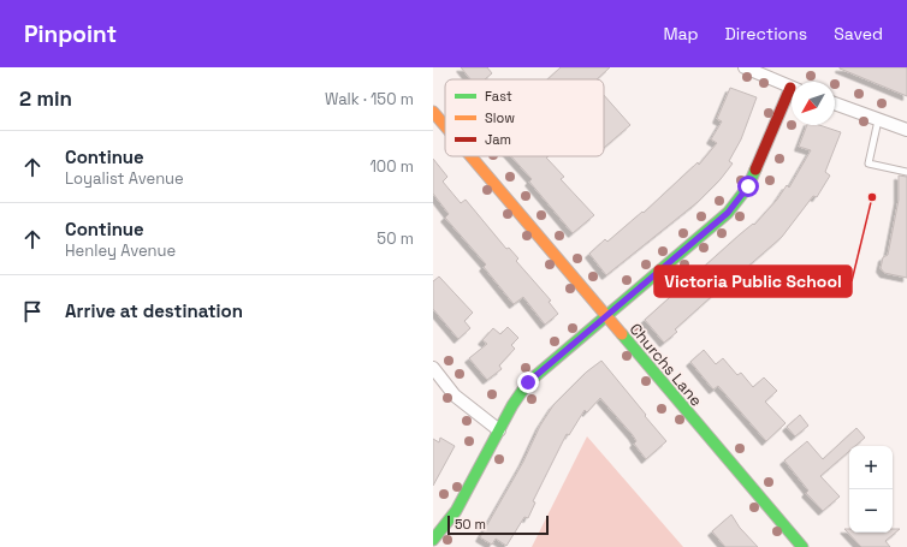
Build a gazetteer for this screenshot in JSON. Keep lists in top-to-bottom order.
{
  "streets": {
    "street": ["Churchs Lane"]
  },
  "places": ["Victoria Public School"],
  "legend": ["Fast", "Slow", "Jam"],
  "scale_bar": "50 m",
  "north": "bottom left",
  "page": {
    "header": "Pinpoint",
    "nav": ["Map", "Directions", "Saved"],
    "heading": ["2 min", "Walk · 150 m"],
    "list": [
      ["Continue", "Loyalist Avenue", "100 m"],
      ["Continue", "Henley Avenue", "50 m"],
      "Arrive at destination"
    ],
    "map_buttons": ["+", "−"],
    "scale": "50 m"
  }
}
